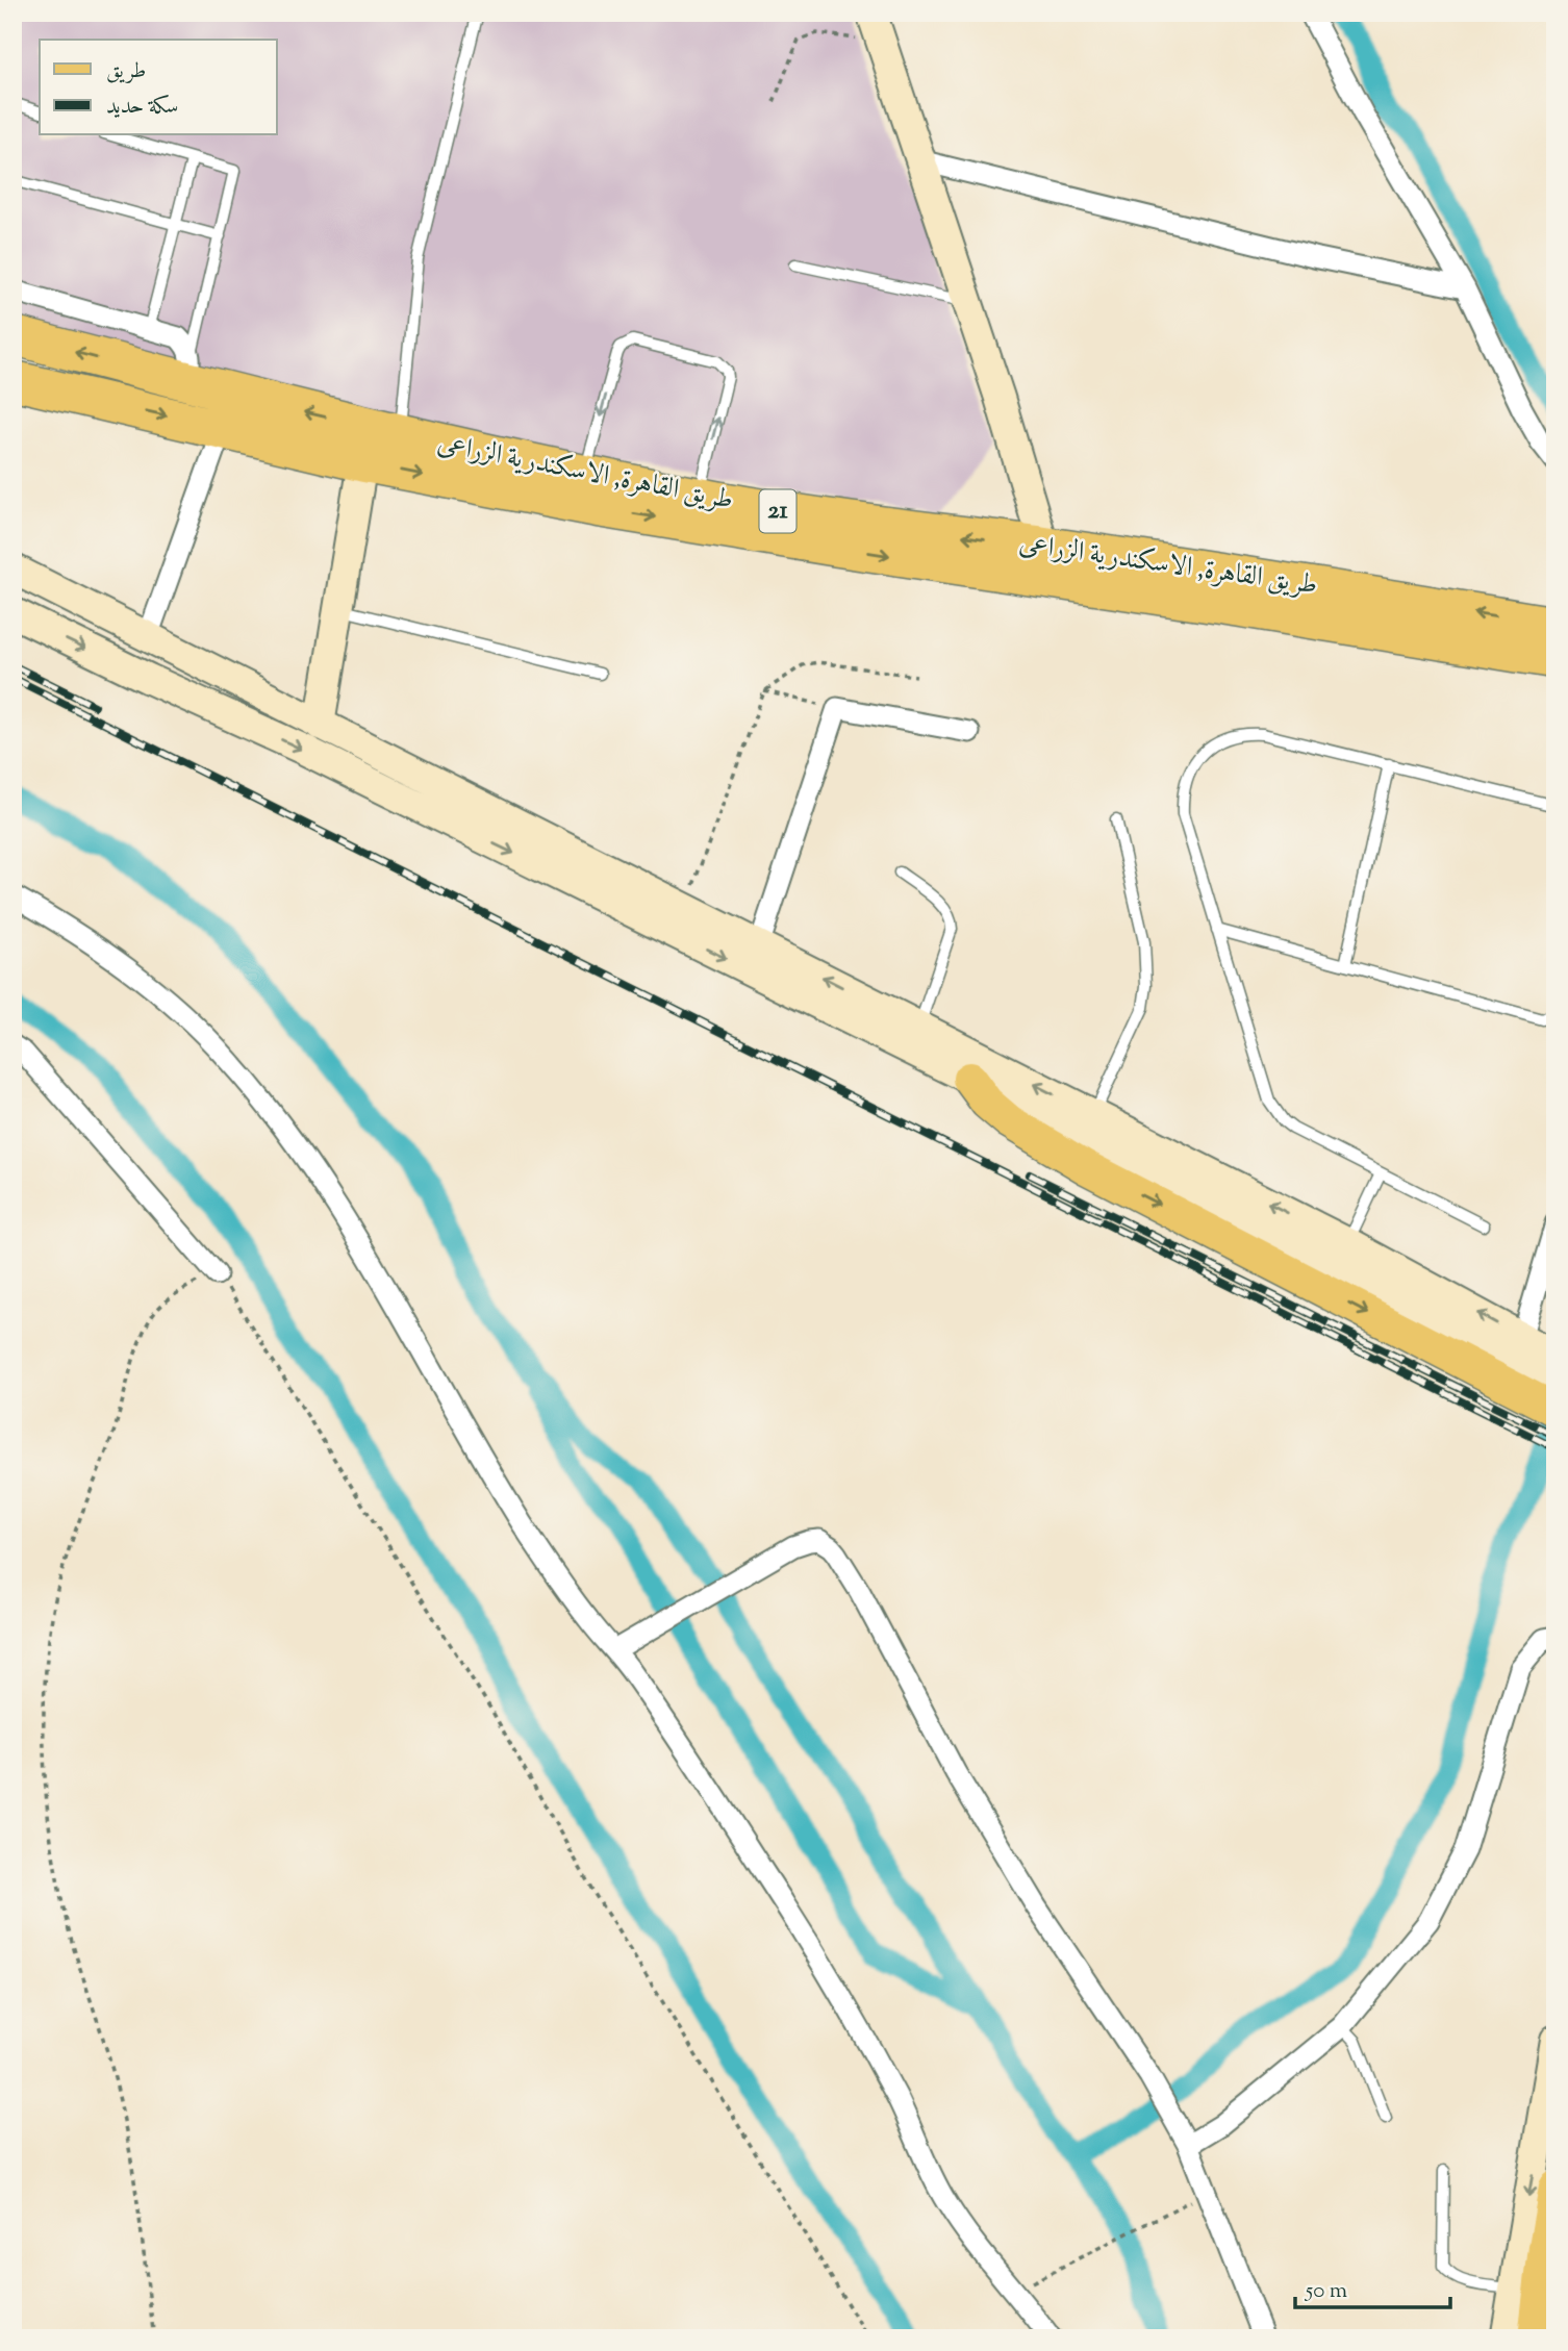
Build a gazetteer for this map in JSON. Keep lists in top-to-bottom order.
{
  "streets": {
    "highway": ["طريق القاهرة, الاسكندرية الزراعى", "21"]
  },
  "legend": ["طريق", "سكة حديد"],
  "scale_bar": "50 m"
}
